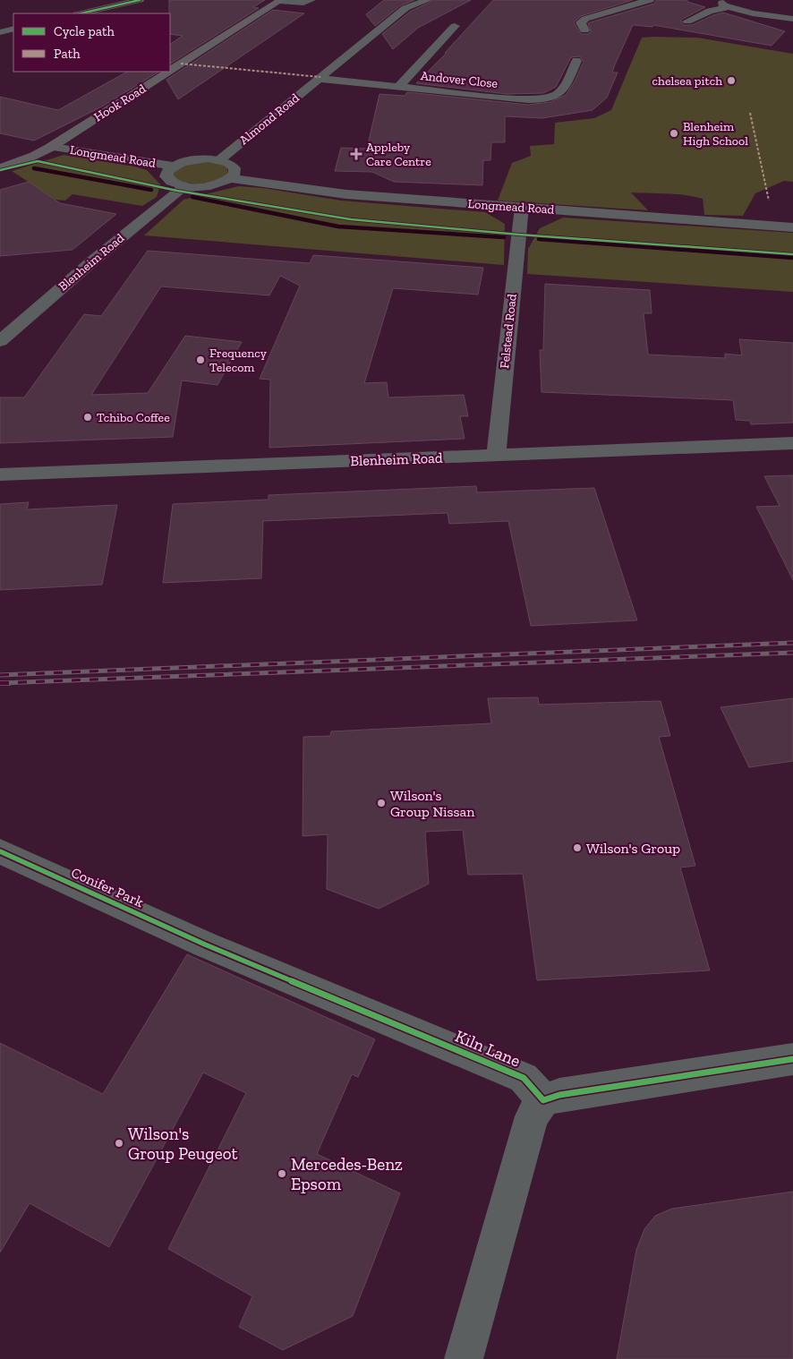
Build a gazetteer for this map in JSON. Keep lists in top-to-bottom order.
{
  "streets": {
    "main road": ["Hook Road"],
    "street": [
      "Andover Close",
      "Almond Road",
      "Longmead Road",
      "Blenheim Road",
      "Felstead Road",
      "Conifer Park",
      "Kiln Lane"
    ]
  },
  "crossings": [
    ["Andover Close", "Almond Road"],
    ["Hook Road", "Longmead Road"],
    ["Almond Road", "Longmead Road"],
    ["Longmead Road", "Blenheim Road"],
    ["Longmead Road", "Felstead Road"],
    ["Blenheim Road", "Felstead Road"],
    ["Conifer Park", "Kiln Lane"]
  ],
  "places": {
    "other": [
      "chelsea pitch",
      "Blenheim High School",
      "Frequency Telecom",
      "Tchibo Coffee",
      "Wilson's Group Nissan",
      "Wilson's Group",
      "Wilson's Group Peugeot",
      "Mercedes-Benz Epsom"
    ],
    "health": ["Appleby Care Centre"]
  },
  "legend": ["Cycle path", "Path"]
}
